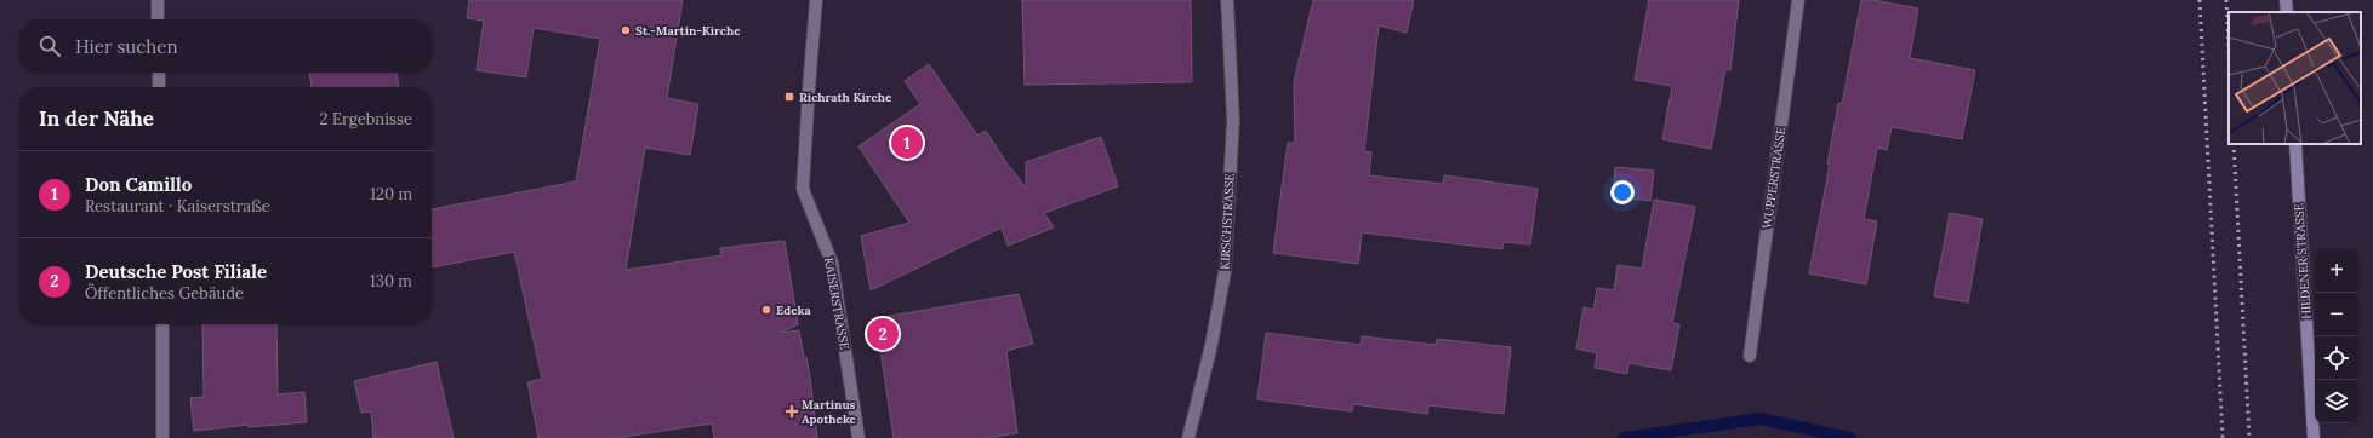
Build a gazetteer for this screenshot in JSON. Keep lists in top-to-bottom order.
{
  "streets": {
    "main road": ["HILDENER STRASSE"],
    "street": ["WUPPERSTRASSE", "KIRSCHSTRASSE", "KAISERSTRASSE"]
  },
  "places": {
    "other": ["St.-Martin-Kirche", "Edeka"],
    "transit": ["Richrath Kirche"],
    "health": ["Martinus Apotheke"]
  },
  "page": {
    "search": "Hier suchen",
    "heading": ["In der Nähe", "2 Ergebnisse"],
    "pins": ["1", "2"],
    "list": [
      {
        "mark": "1",
        "name": "Don Camillo",
        "note": "Restaurant · Kaiserstraße",
        "value": "120 m"
      },
      {
        "mark": "2",
        "name": "Deutsche Post Filiale",
        "note": "Öffentliches Gebäude",
        "value": "130 m"
      }
    ],
    "map_buttons": ["+", "−"]
  }
}
